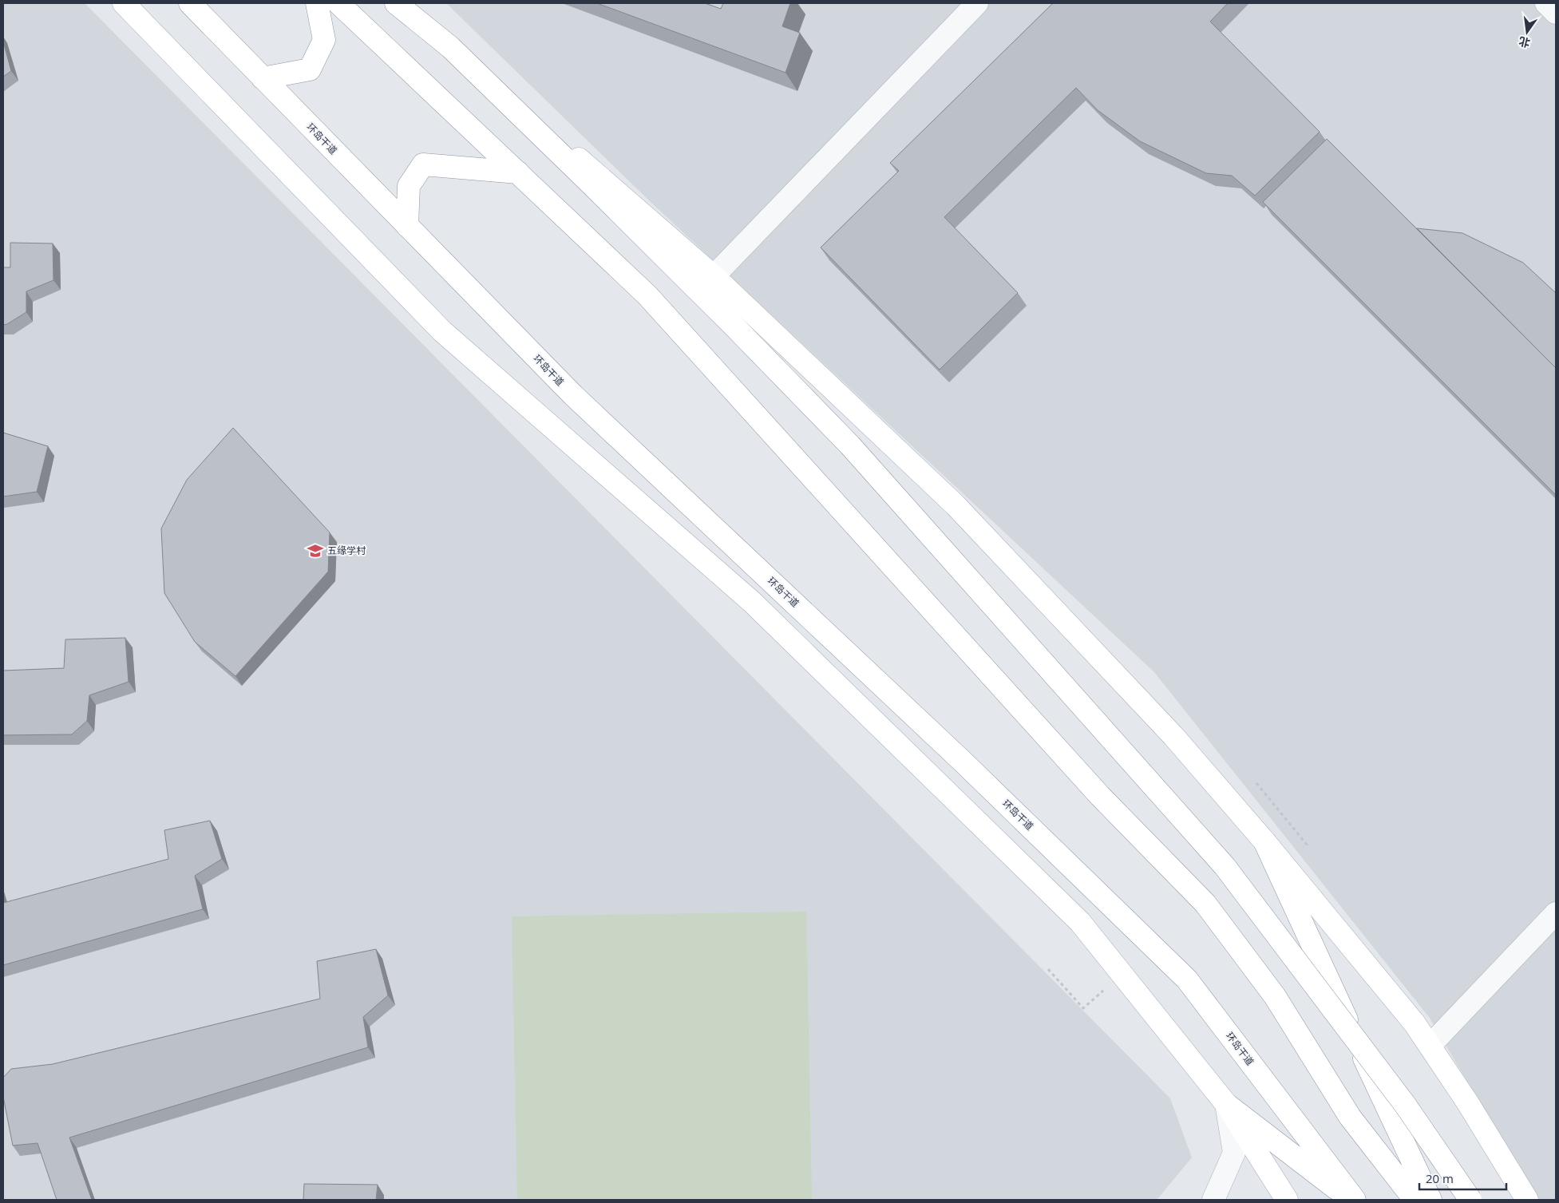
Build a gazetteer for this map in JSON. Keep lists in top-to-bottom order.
{
  "streets": {
    "main road": ["环岛干道"]
  },
  "places": {
    "school or university": ["五缘学村"]
  },
  "scale_bar": "20 m",
  "north": "bottom"
}
